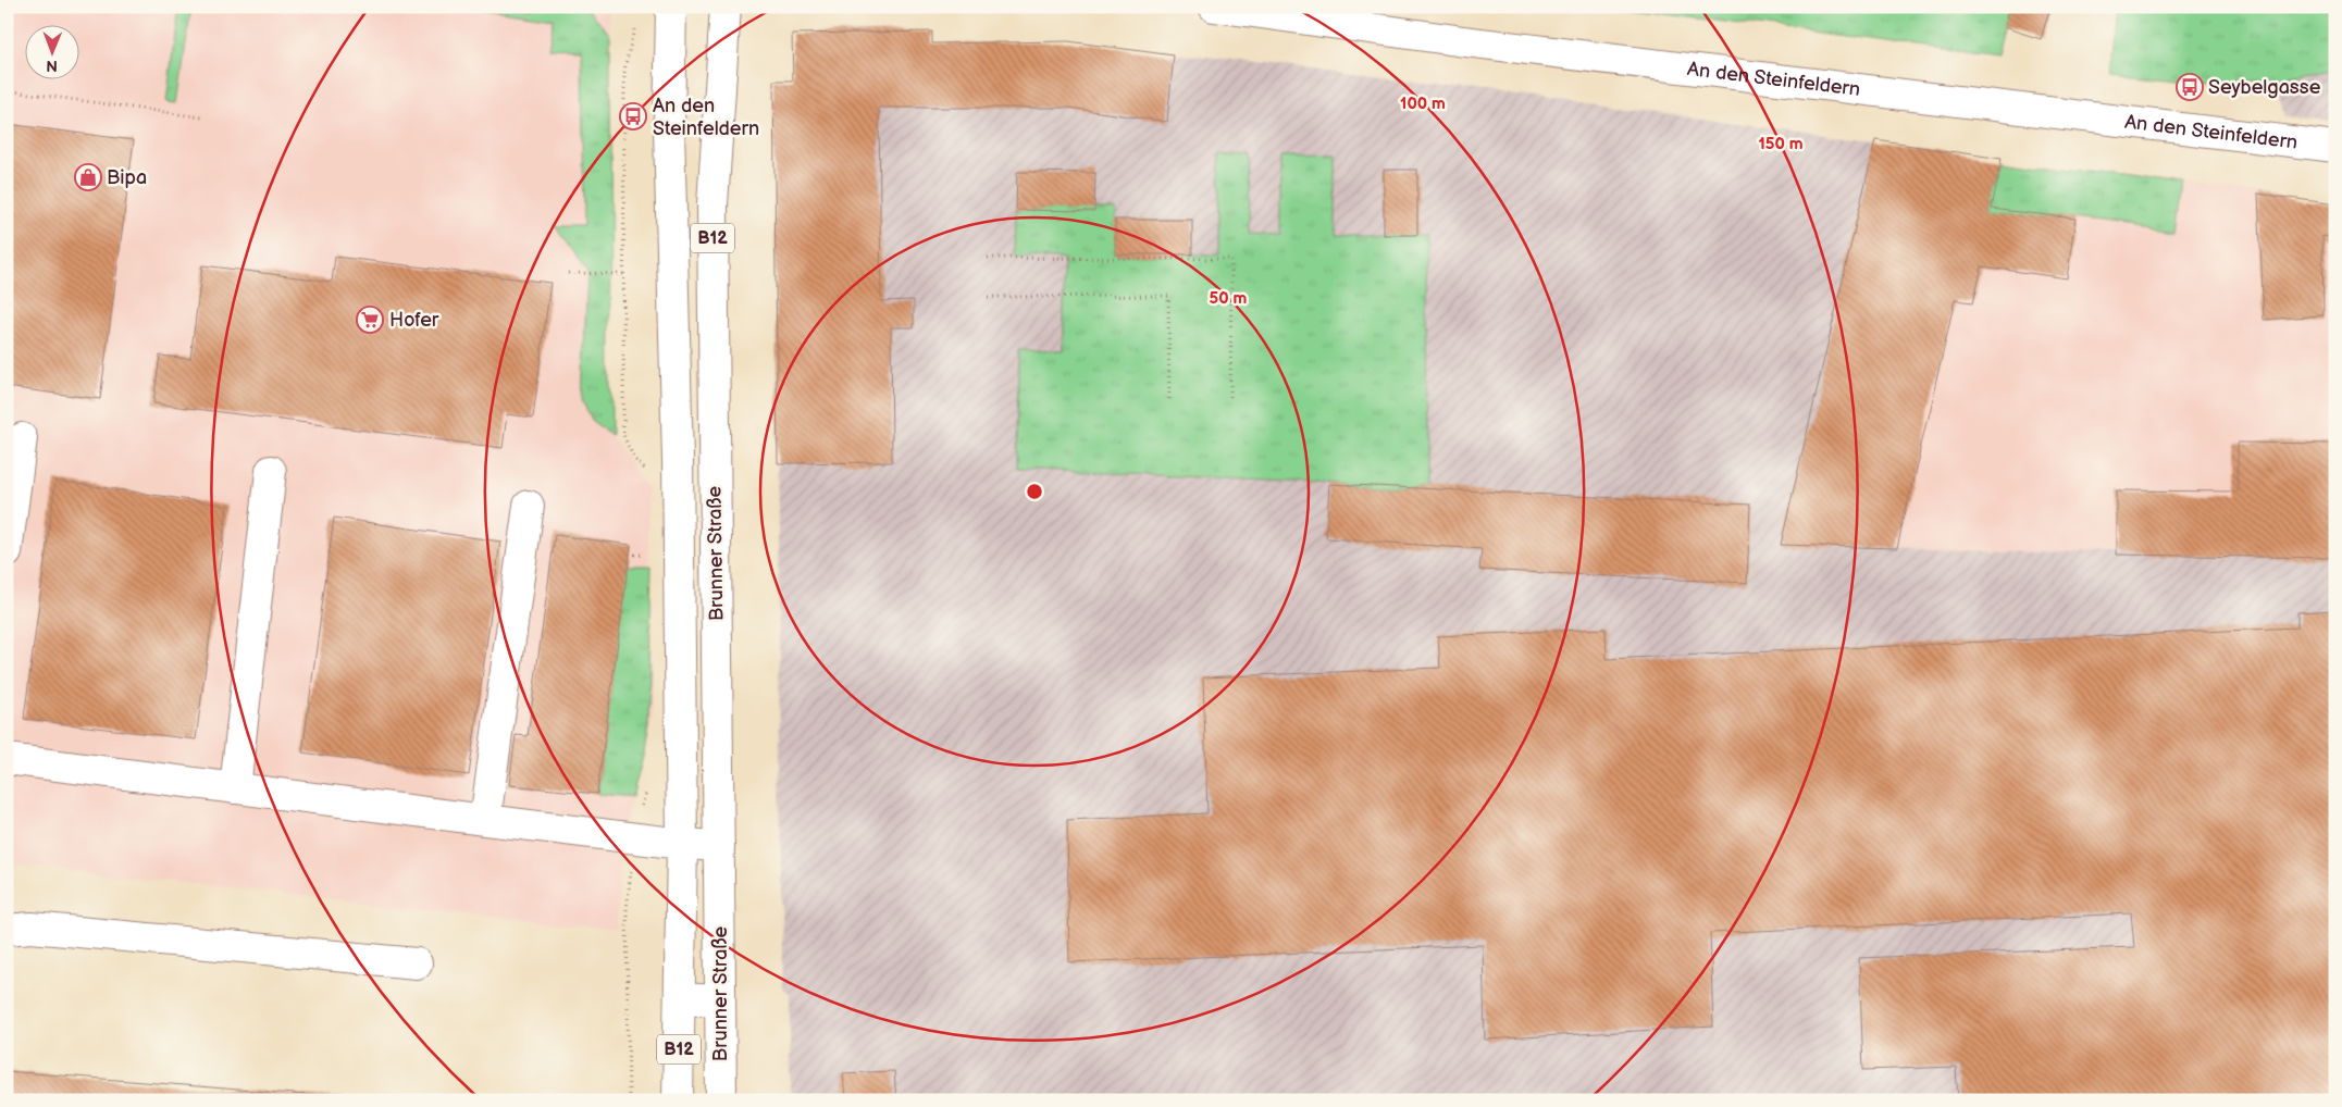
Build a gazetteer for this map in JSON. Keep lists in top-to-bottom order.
{
  "streets": {
    "main road": ["An den Steinfeldern", "B12", "Brunner Straße"]
  },
  "places": {
    "bus stop": ["Seybelgasse", "An den Steinfeldern"],
    "shop": ["Bipa"],
    "supermarket": ["Hofer"]
  },
  "north": "bottom",
  "rings": ["100 m", "150 m", "50 m"]
}
